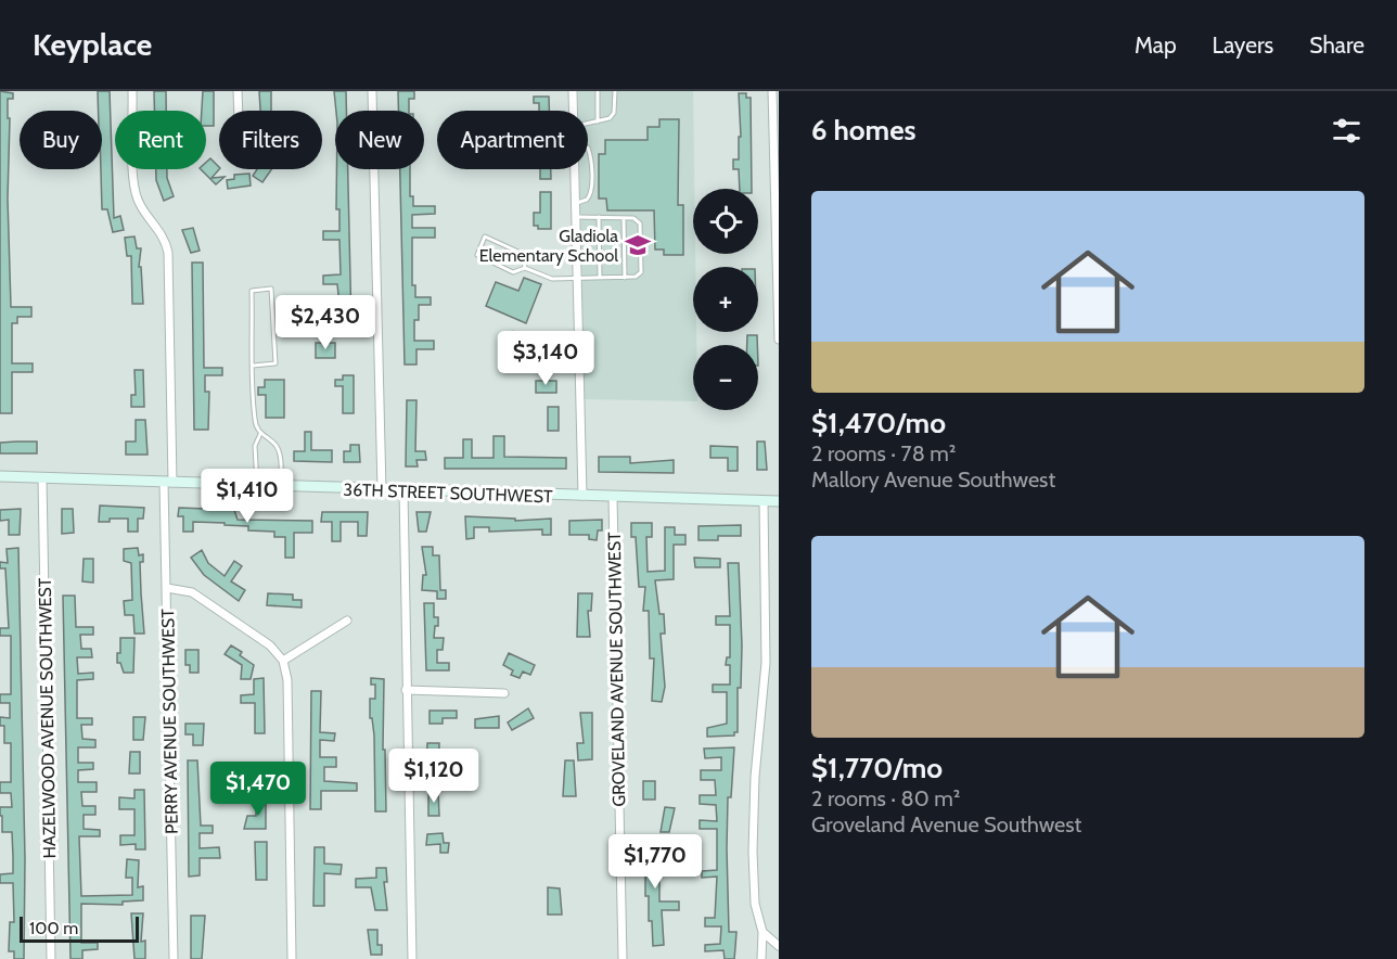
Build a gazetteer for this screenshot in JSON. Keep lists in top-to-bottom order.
{
  "streets": {
    "street": [
      "36TH STREET SOUTHWEST",
      "GROVELAND AVENUE SOUTHWEST",
      "HAZELWOOD AVENUE SOUTHWEST",
      "PERRY AVENUE SOUTHWEST"
    ]
  },
  "crossings": [
    ["36TH STREET SOUTHWEST", "GROVELAND AVENUE SOUTHWEST"],
    ["36TH STREET SOUTHWEST", "HAZELWOOD AVENUE SOUTHWEST"],
    ["36TH STREET SOUTHWEST", "PERRY AVENUE SOUTHWEST"]
  ],
  "places": {
    "school or university": ["Gladiola Elementary School"]
  },
  "scale_bar": "100 m",
  "page": {
    "header": "Keyplace",
    "nav": ["Map", "Layers", "Share"],
    "heading": "6 homes",
    "chip": [
      "Buy",
      "Rent",
      "Filters",
      "New",
      "Apartment"
    ],
    "list": [
      {
        "name": "$1,470/mo",
        "note": "2 rooms · 78 m² · Mallory Avenue Southwest"
      },
      {
        "name": "$1,770/mo",
        "note": "2 rooms · 80 m² · Groveland Avenue Southwest"
      }
    ],
    "map_buttons": ["+", "−"],
    "price": [
      "$2,430",
      "$3,140",
      "$1,410",
      "$1,120",
      "$1,470",
      "$1,770"
    ],
    "scale": "100 m"
  }
}
